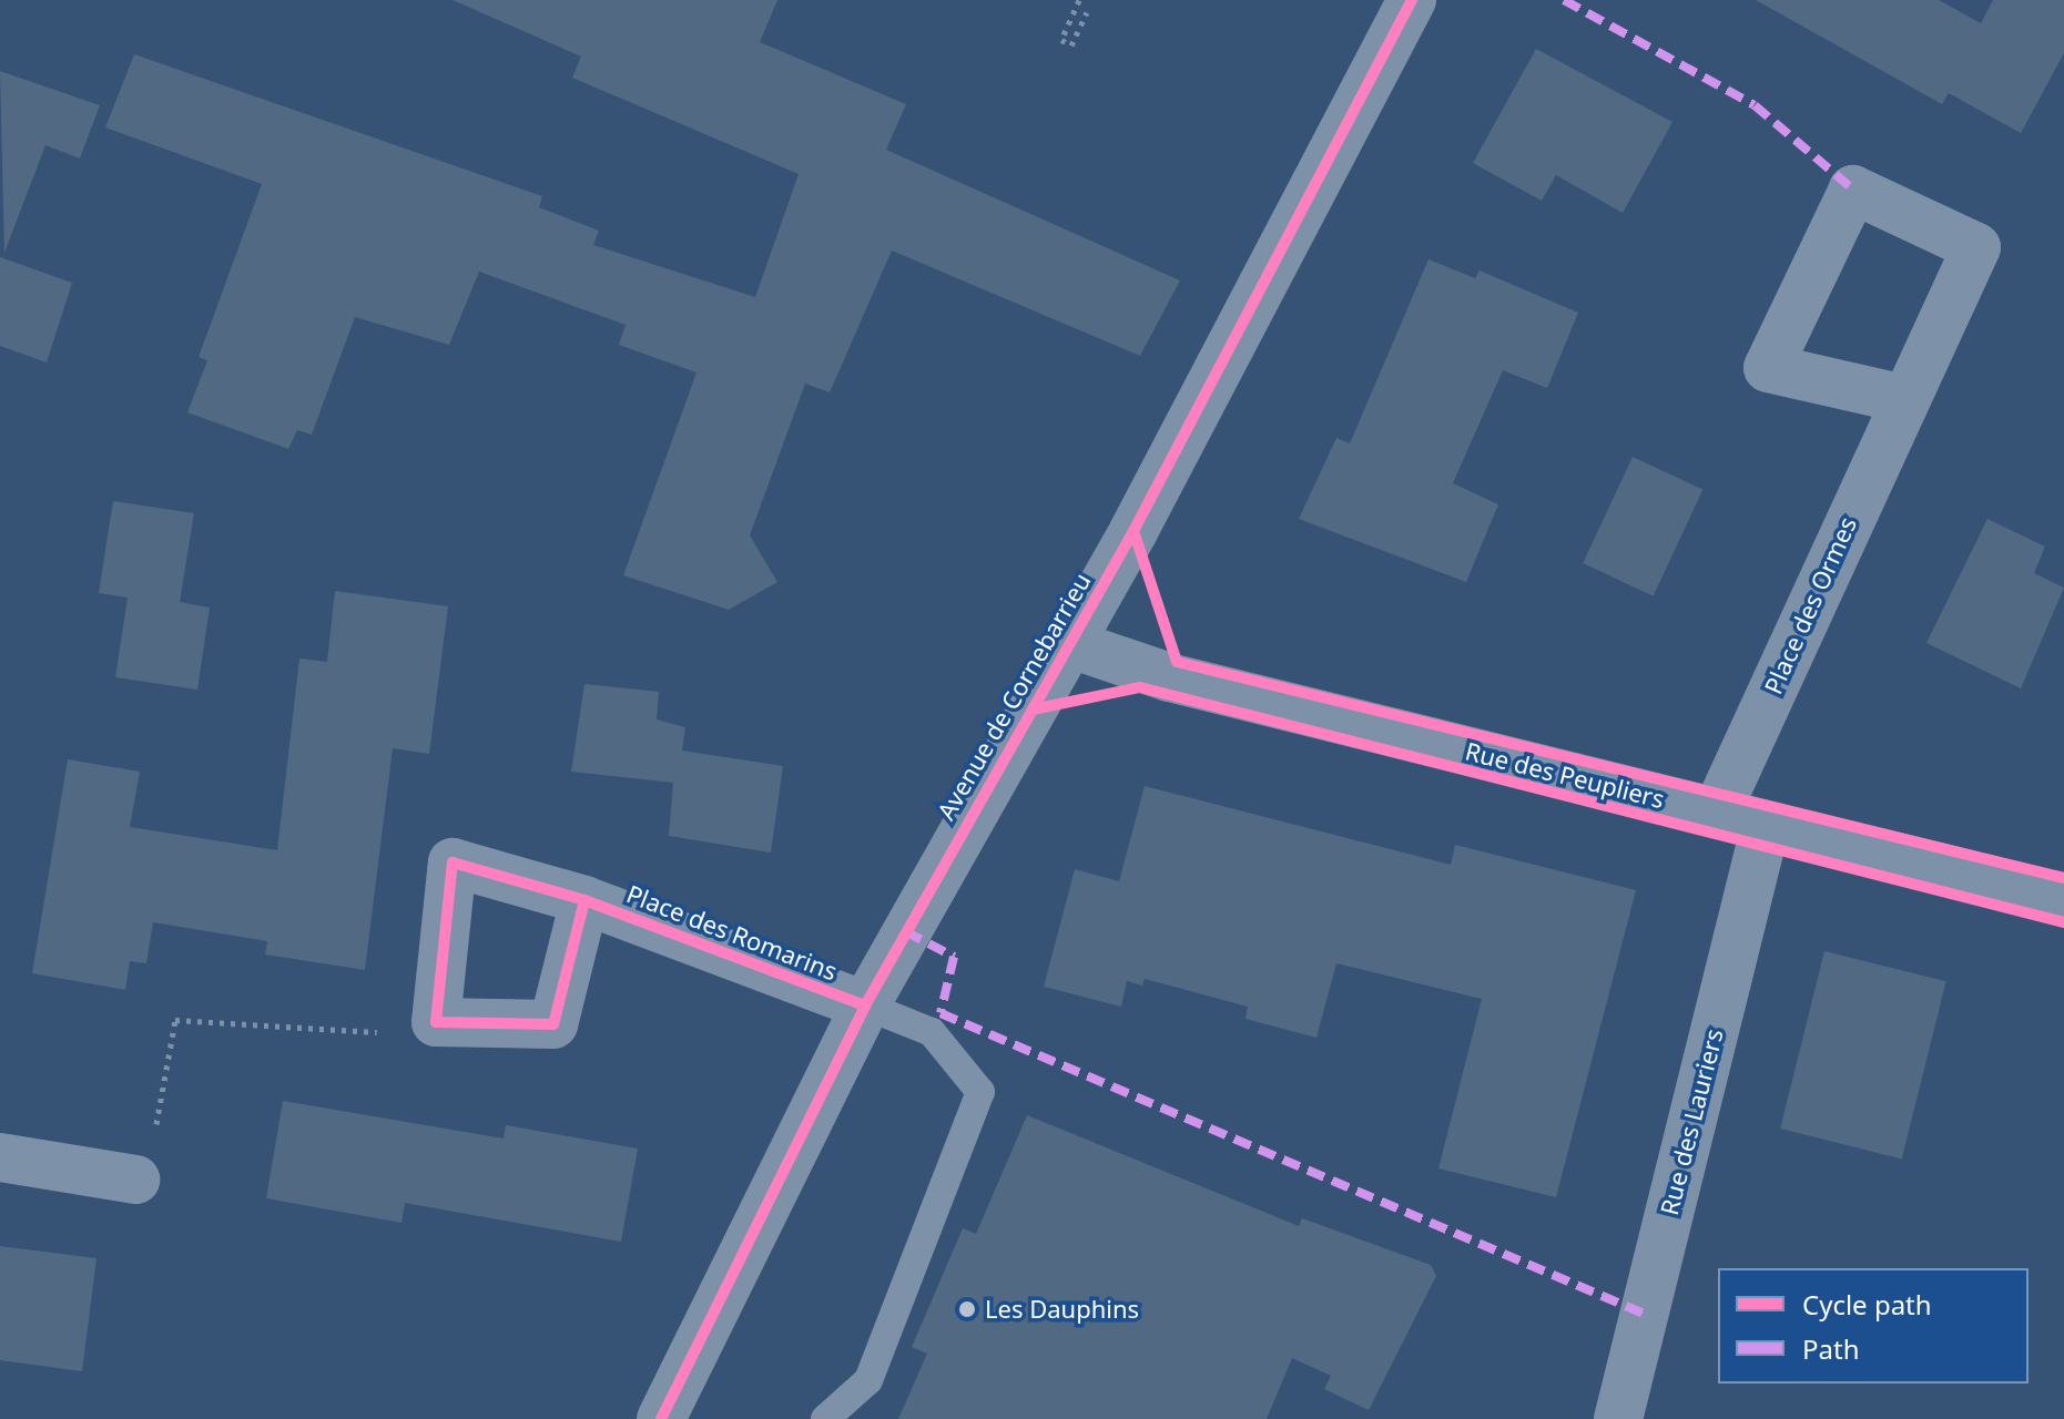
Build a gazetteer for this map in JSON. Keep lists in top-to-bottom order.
{
  "streets": {
    "street": [
      "Place des Ormes",
      "Avenue de Cornebarrieu",
      "Rue des Peupliers",
      "Place des Romarins",
      "Rue des Lauriers"
    ]
  },
  "crossings": [
    ["Place des Ormes", "Rue des Peupliers"],
    ["Avenue de Cornebarrieu", "Rue des Peupliers"],
    ["Avenue de Cornebarrieu", "Place des Romarins"],
    ["Rue des Peupliers", "Rue des Lauriers"]
  ],
  "places": ["Les Dauphins"],
  "legend": ["Cycle path", "Path"]
}
